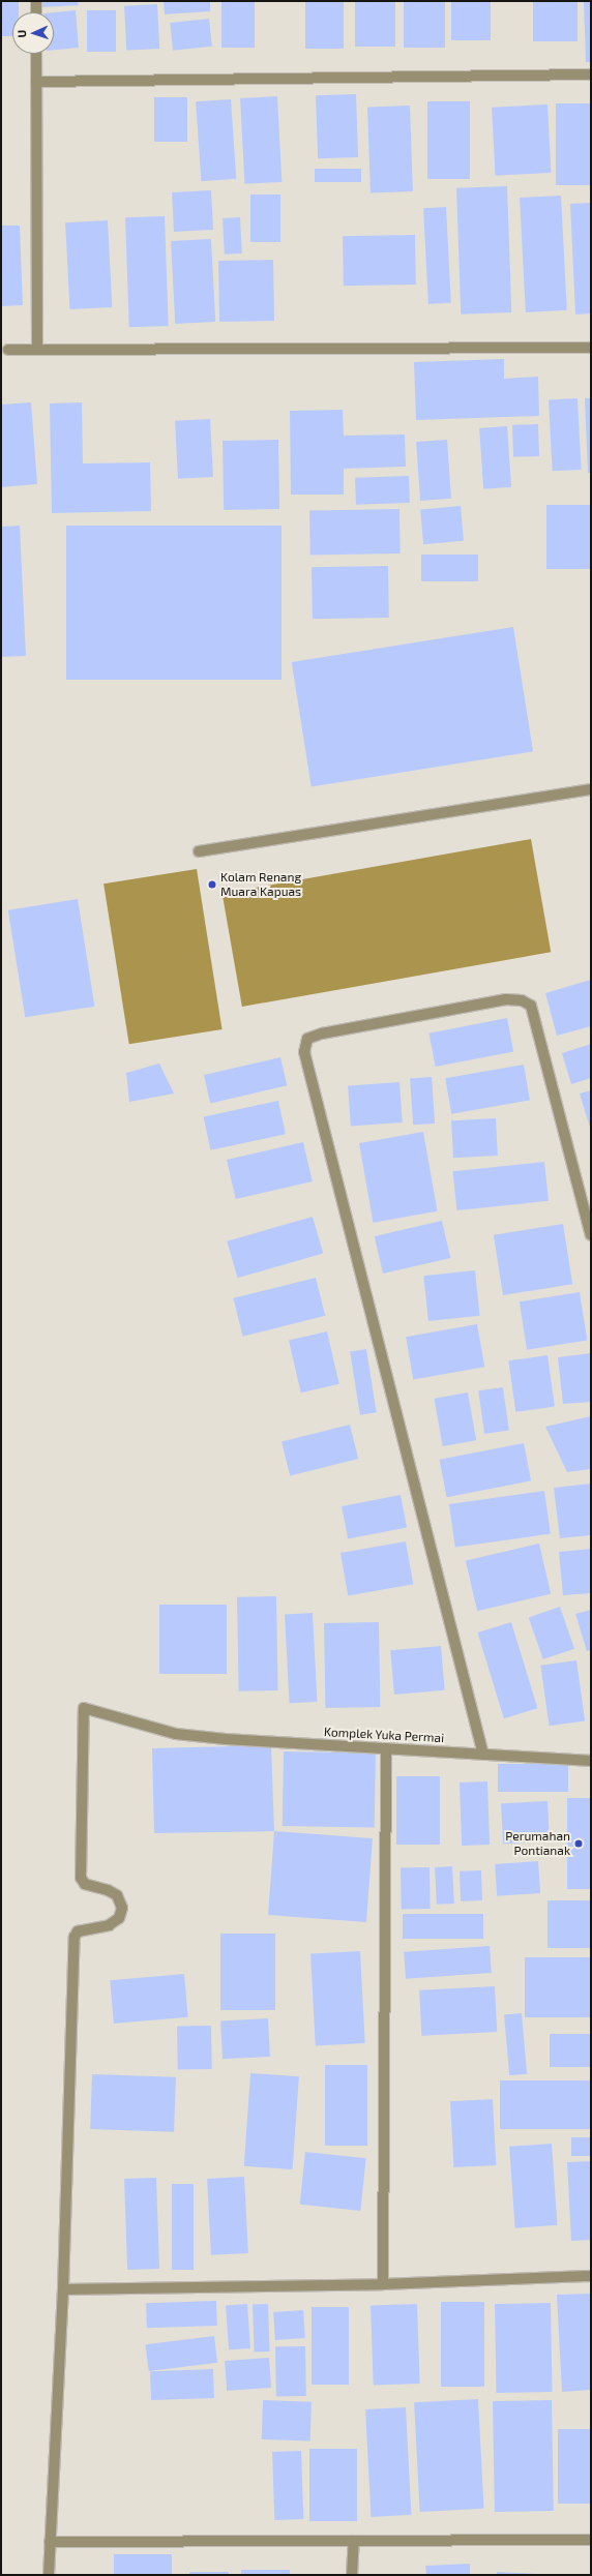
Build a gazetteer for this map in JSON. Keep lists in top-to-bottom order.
{
  "streets": {
    "street": ["Komplek Yuka Permai"]
  },
  "places": ["Kolam Renang Muara Kapuas", "Perumahan Pontianak"],
  "north": "left"
}
